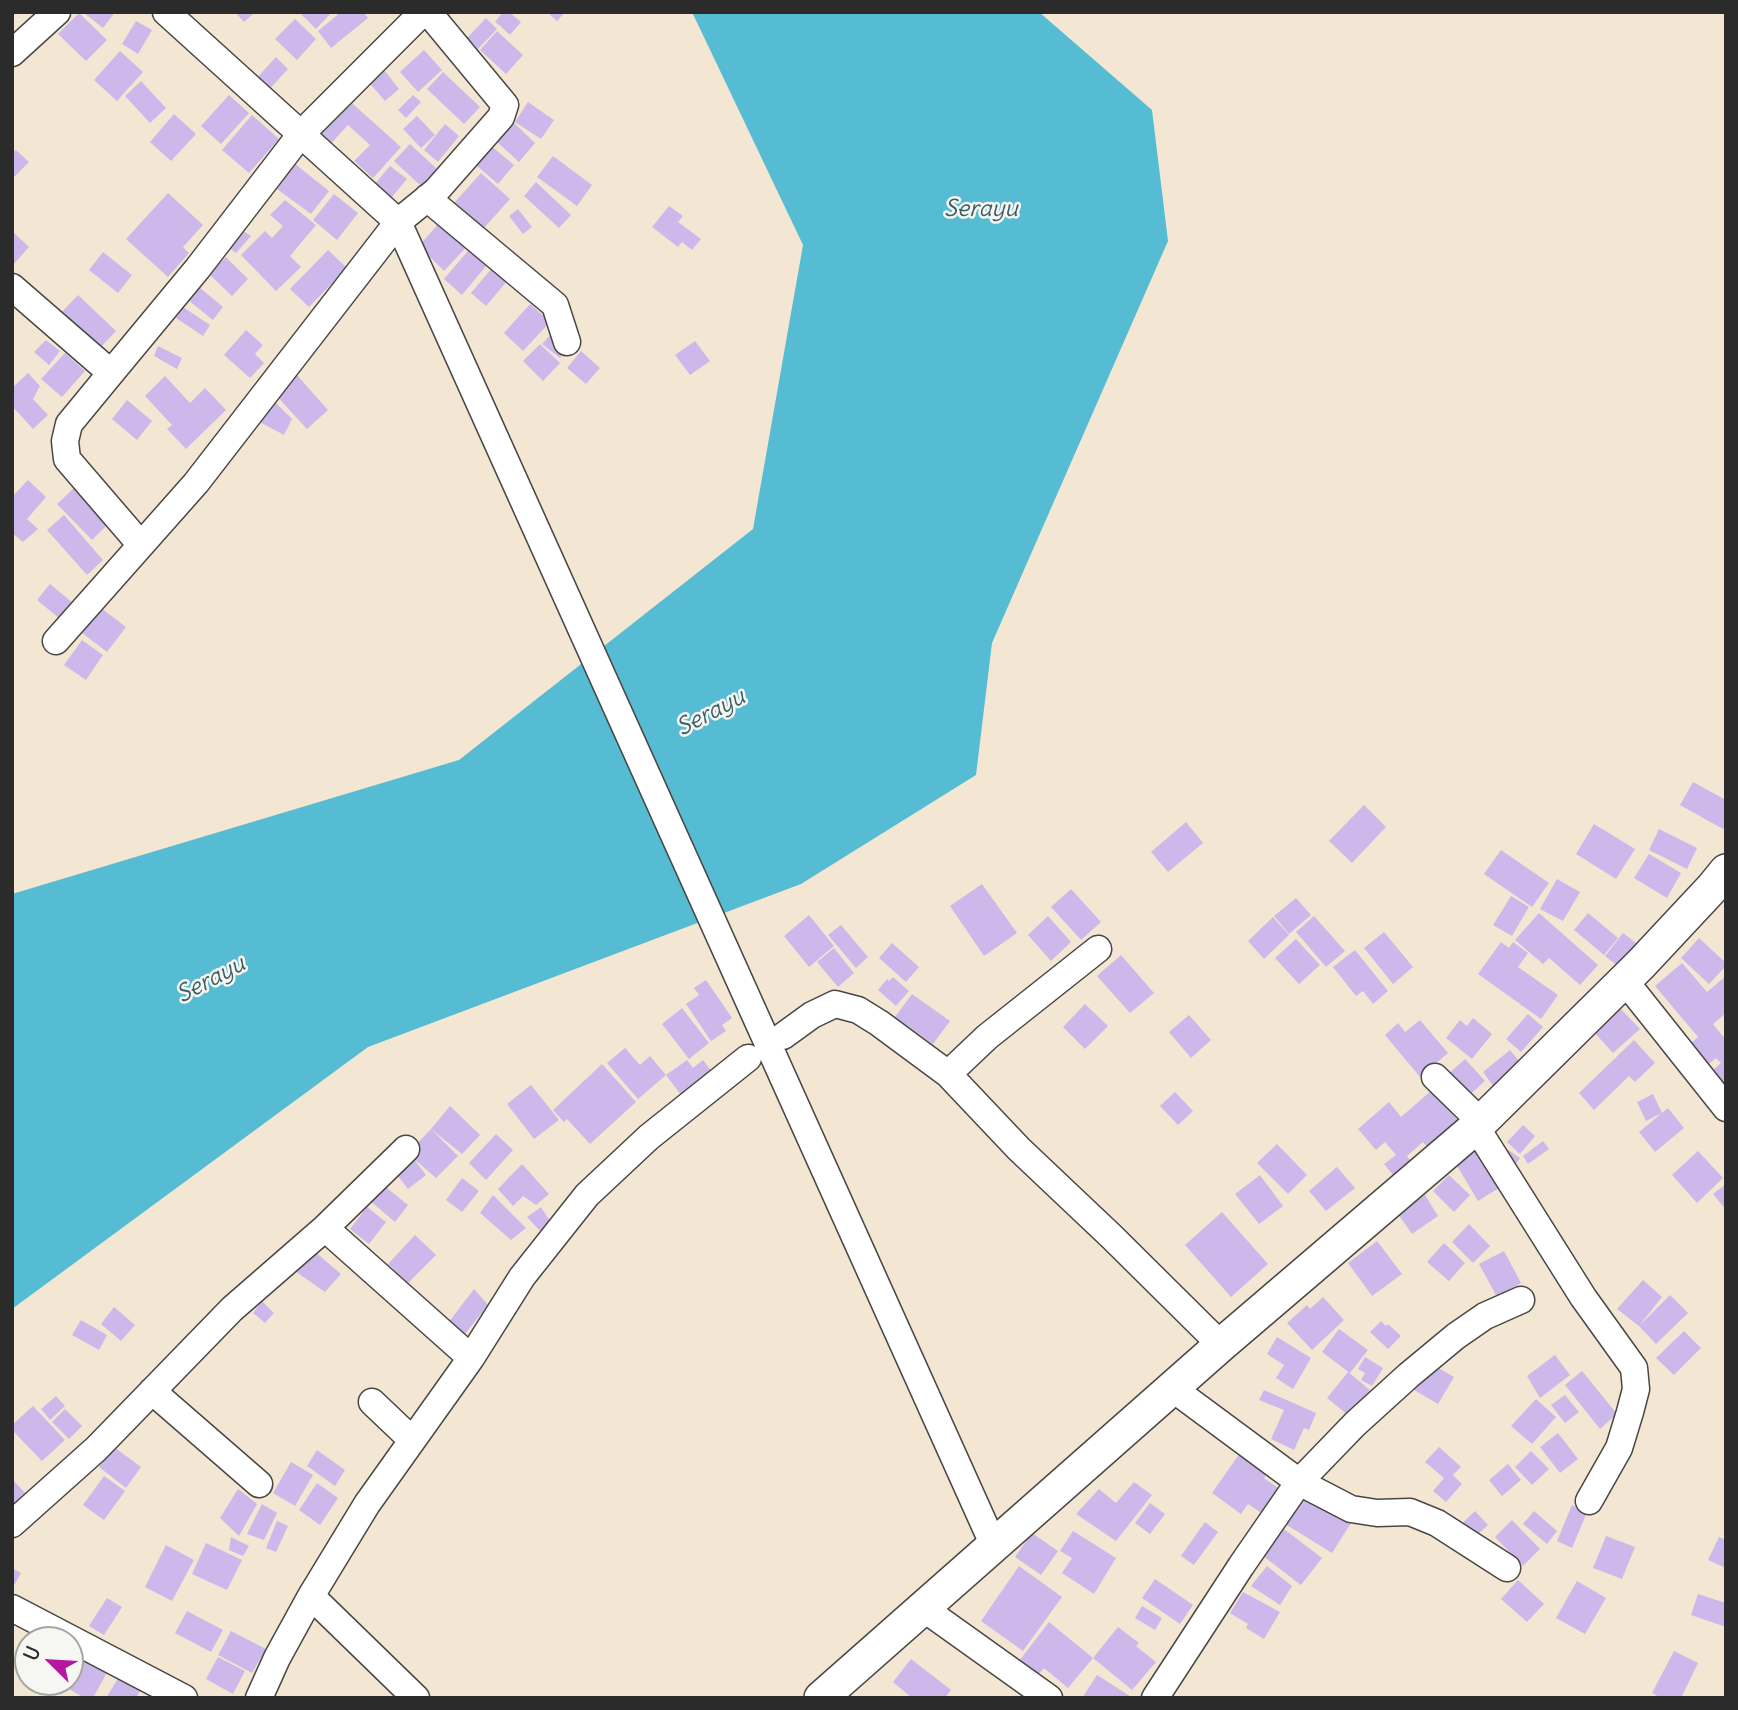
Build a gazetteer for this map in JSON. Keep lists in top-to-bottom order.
{
  "water": ["Serayu"],
  "north": "top left"
}
